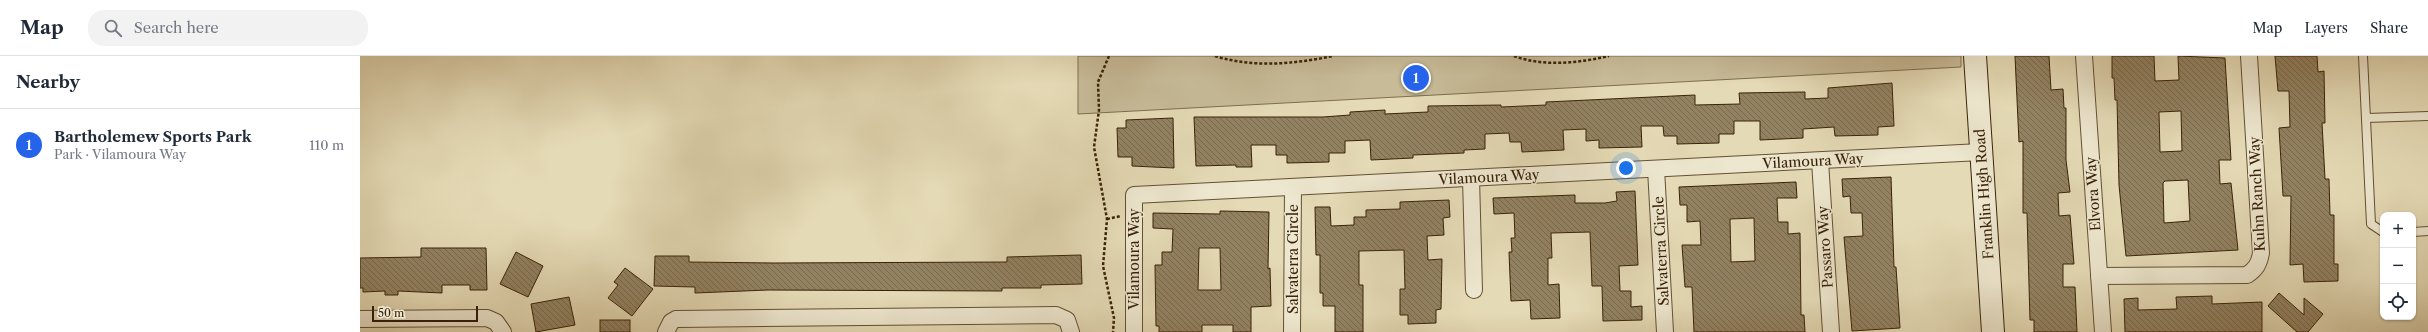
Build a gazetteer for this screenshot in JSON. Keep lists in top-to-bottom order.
{
  "streets": {
    "street": [
      "Vilamoura Way",
      "Franklin High Road",
      "Elvora Way",
      "Kuhn Ranch Way",
      "Passaro Way",
      "Salvaterra Circle"
    ]
  },
  "crossings": [
    ["Vilamoura Way", "Franklin High Road"],
    ["Vilamoura Way", "Passaro Way"],
    ["Vilamoura Way", "Salvaterra Circle"],
    ["Elvora Way", "Kuhn Ranch Way"]
  ],
  "scale_bar": "50 m",
  "page": {
    "header": "Map",
    "search": "Search here",
    "nav": ["Map", "Layers", "Share"],
    "heading": "Nearby",
    "pins": "1",
    "list": [
      {
        "mark": "1",
        "name": "Bartholemew Sports Park",
        "note": "Park · Vilamoura Way",
        "value": "110 m"
      }
    ],
    "map_buttons": ["+", "−"],
    "scale": "50 m"
  }
}
